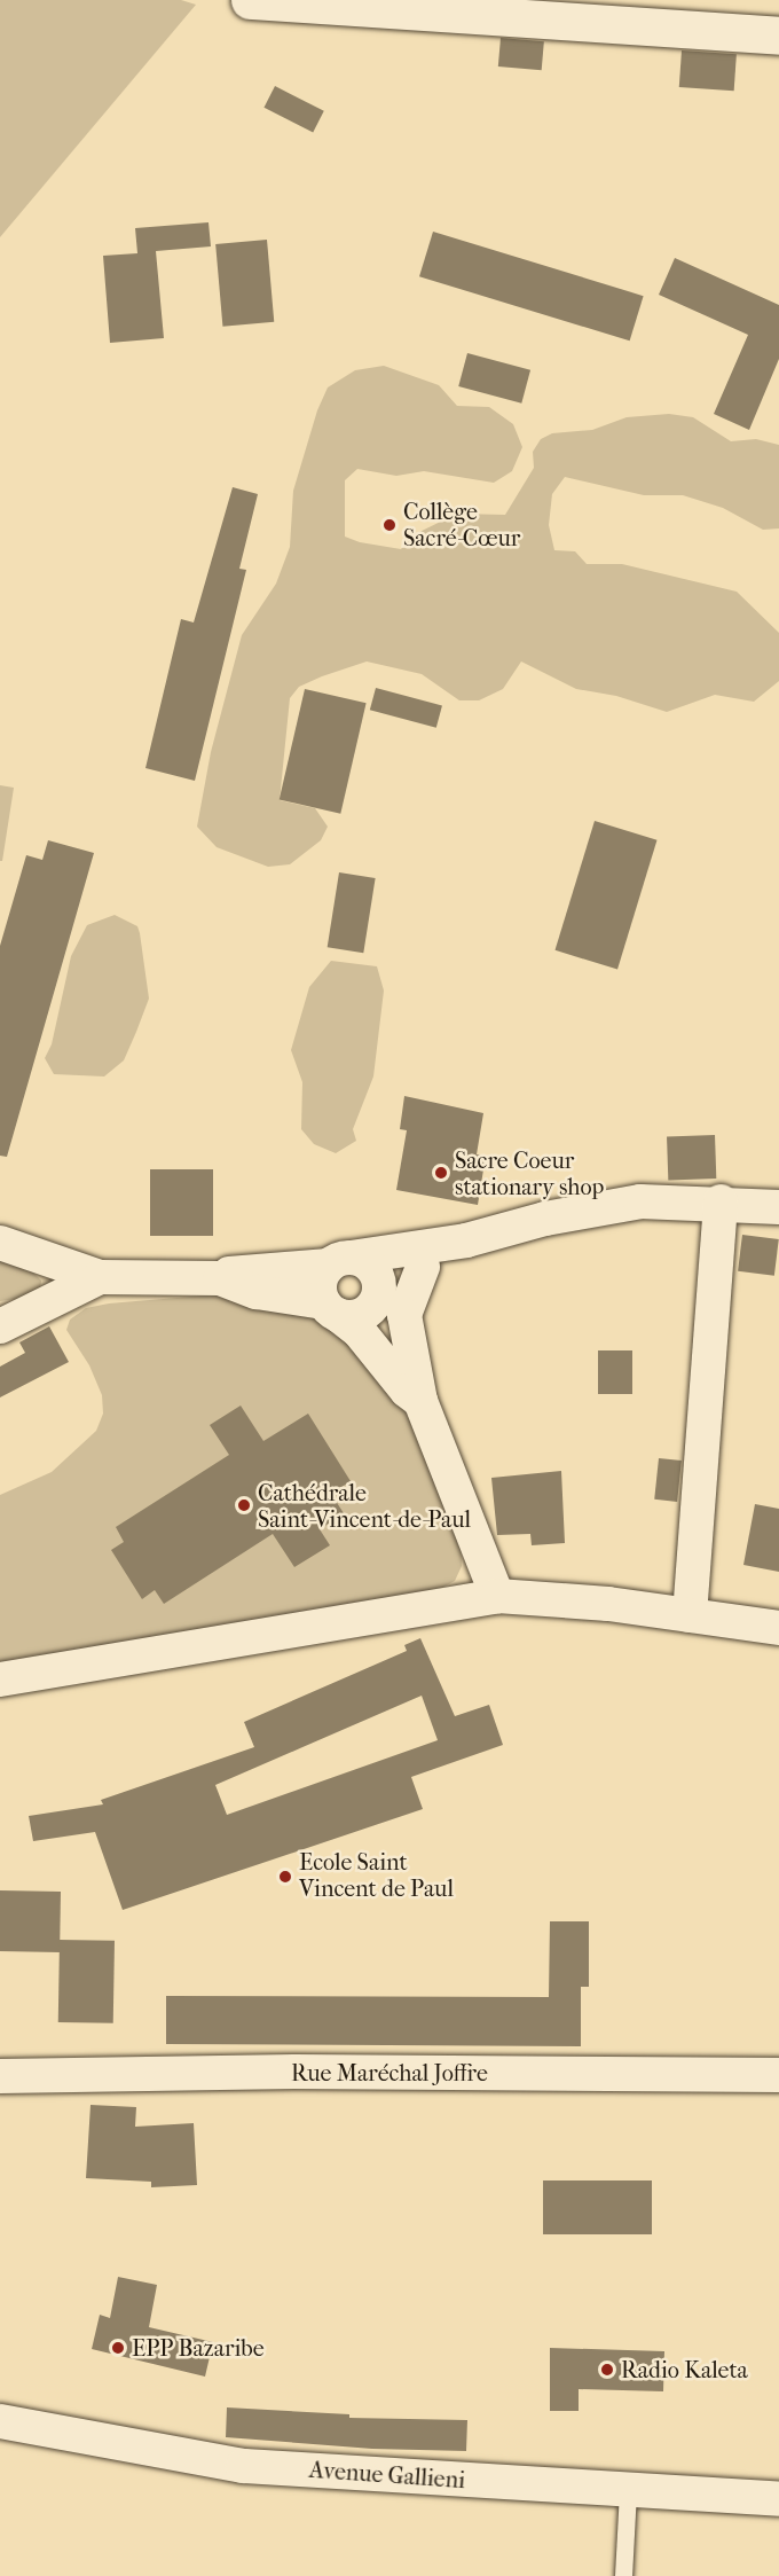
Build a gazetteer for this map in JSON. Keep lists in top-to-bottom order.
{
  "streets": {
    "street": ["Rue Maréchal Joffre", "Avenue Gallieni"]
  },
  "places": [
    "Collège Sacré-Cœur",
    "Sacre Coeur stationary shop",
    "Cathédrale Saint-Vincent-de-Paul",
    "Ecole Saint Vincent de Paul",
    "EPP Bazaribe",
    "Radio Kaleta"
  ]
}
